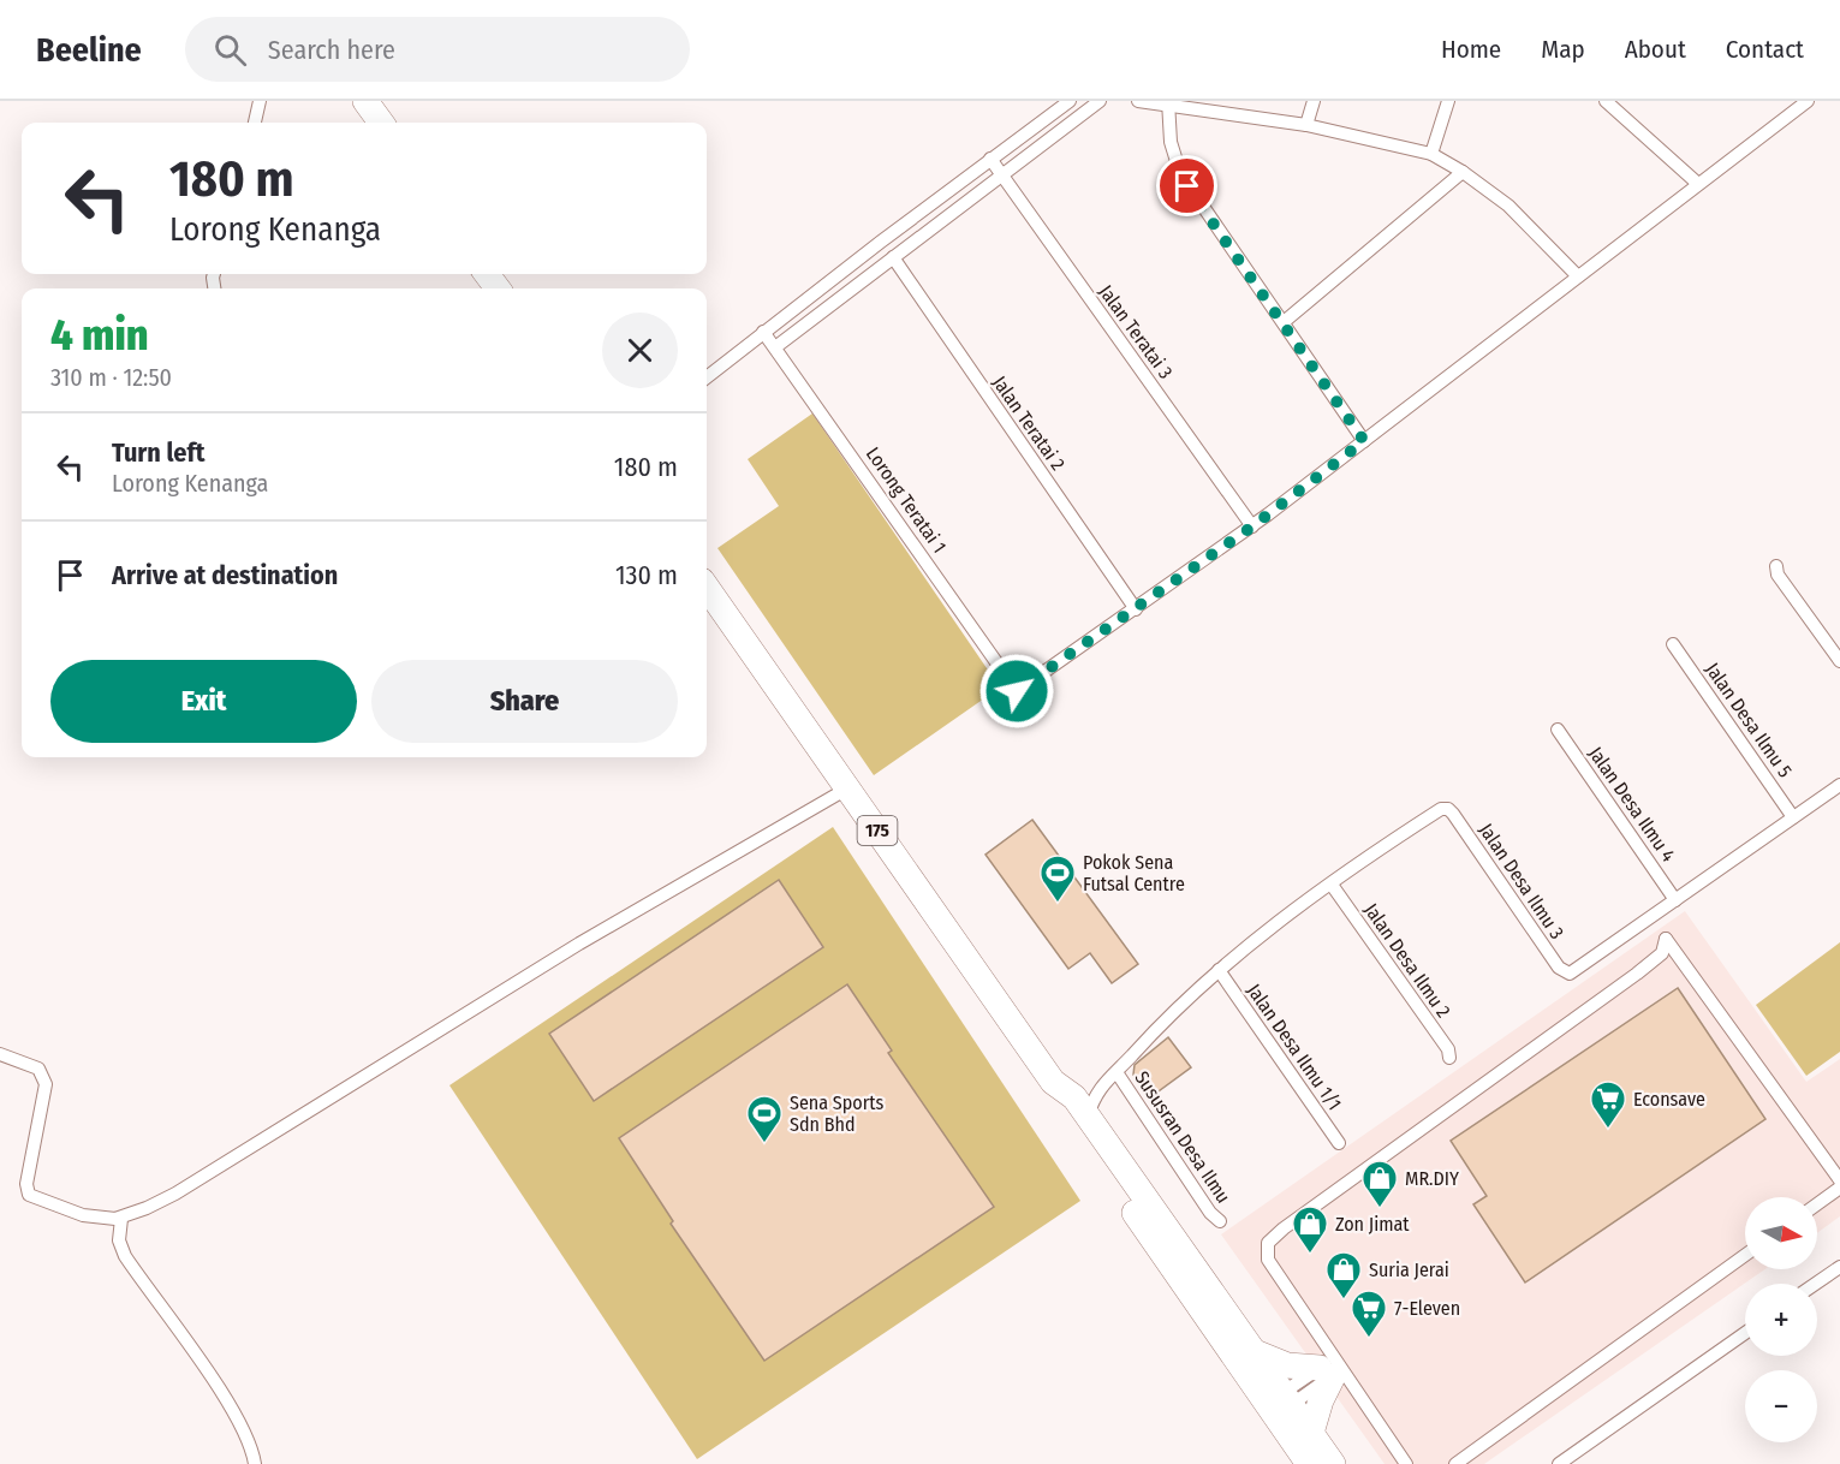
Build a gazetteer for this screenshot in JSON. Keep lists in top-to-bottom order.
{
  "streets": {
    "highway": ["175"],
    "street": [
      "Jalan Teratai 3",
      "Jalan Teratai 2",
      "Lorong Teratai 1",
      "Jalan Desa Ilmu 5",
      "Jalan Desa Ilmu 4",
      "Jalan Desa Ilmu 3",
      "Jalan Desa Ilmu 2",
      "Jalan Desa Ilmu 1/1",
      "Sususran Desa Ilmu"
    ]
  },
  "crossings": [
    ["Jalan Teratai 2", "Lorong Teratai 1"],
    ["Jalan Desa Ilmu 4", "Jalan Desa Ilmu 3"],
    ["Jalan Desa Ilmu 3", "Jalan Desa Ilmu 2"]
  ],
  "places": {
    "sports": ["Pokok Sena Futsal Centre", "Sena Sports Sdn Bhd"],
    "supermarket": ["Econsave", "7-Eleven"],
    "shop": ["MR.DIY", "Zon Jimat", "Suria Jerai"]
  },
  "north": "right",
  "page": {
    "header": "Beeline",
    "search": "Search here",
    "nav": [
      "Home",
      "Map",
      "About",
      "Contact"
    ],
    "turn": ["180 m", "Lorong Kenanga"],
    "heading": ["4 min", "310 m · 12:50"],
    "list": [
      {
        "name": "Turn left",
        "note": "Lorong Kenanga",
        "value": "180 m"
      },
      {
        "name": "Arrive at destination",
        "value": "130 m"
      }
    ],
    "buttons": ["Exit", "Share"],
    "map_buttons": ["+", "−"]
  }
}
